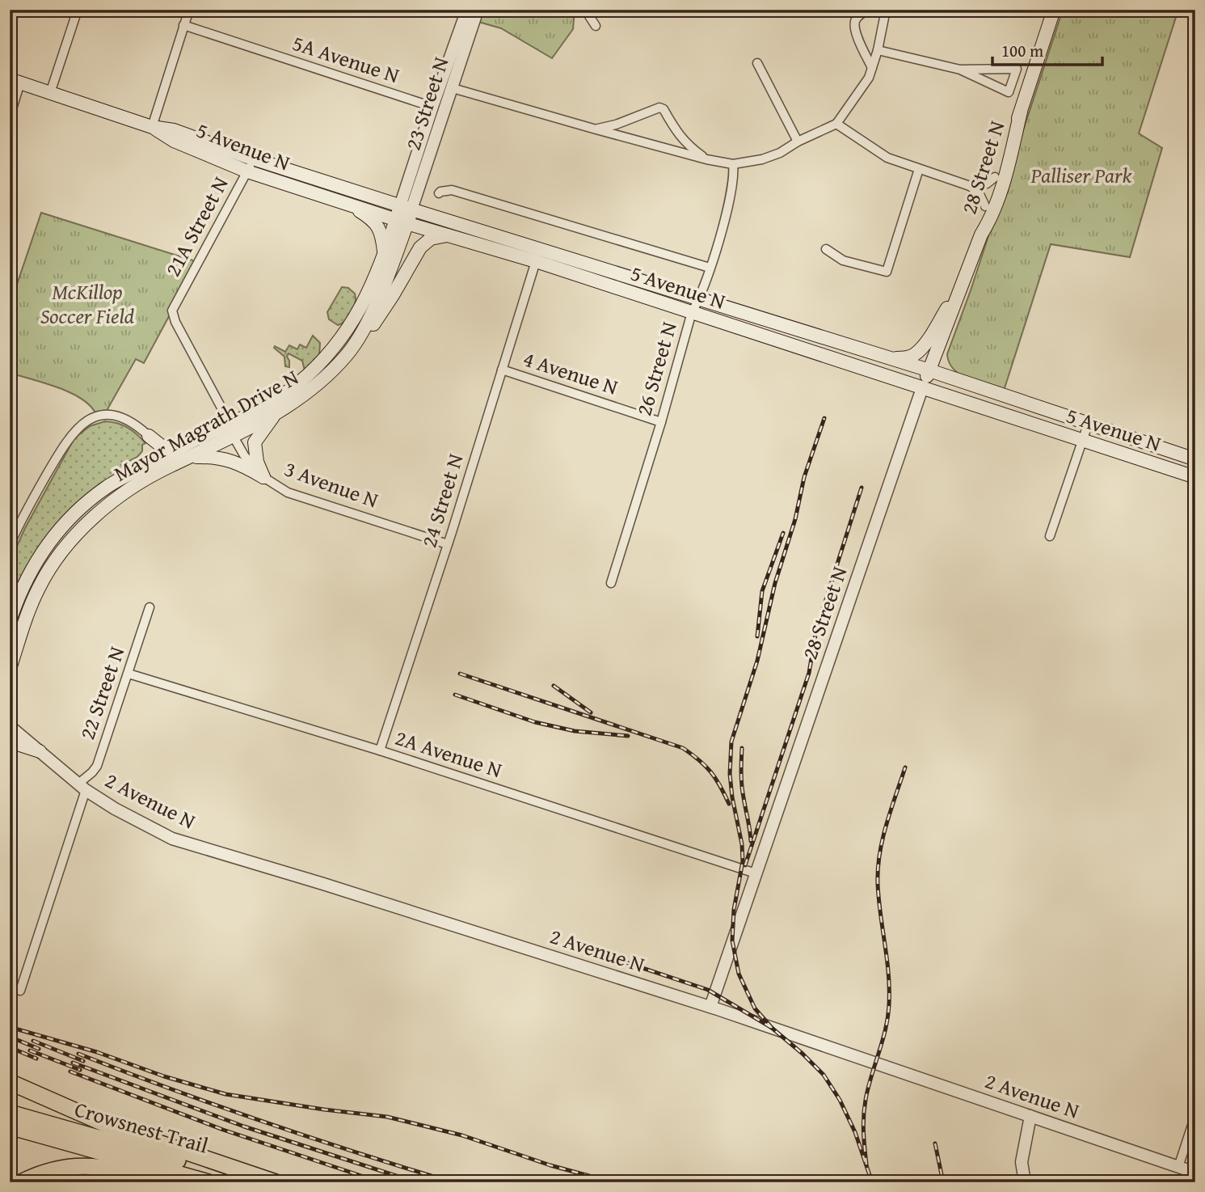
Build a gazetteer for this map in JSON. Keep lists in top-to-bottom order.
{
  "streets": {
    "highway": ["Crowsnest Trail"],
    "main road": ["5 Avenue N", "28 Street N", "Mayor Magrath Drive N"],
    "street": [
      "5A Avenue N",
      "23 Street N",
      "21A Street N",
      "26 Street N",
      "4 Avenue N",
      "3 Avenue N",
      "24 Street N",
      "22 Street N",
      "2A Avenue N",
      "2 Avenue N"
    ]
  },
  "crossings": [
    ["5A Avenue N", "23 Street N"],
    ["23 Street N", "5 Avenue N"],
    ["23 Street N", "Mayor Magrath Drive N"],
    ["5 Avenue N", "28 Street N"],
    ["5 Avenue N", "21A Street N"],
    ["5 Avenue N", "26 Street N"],
    ["5 Avenue N", "Mayor Magrath Drive N"],
    ["5 Avenue N", "24 Street N"],
    ["28 Street N", "2A Avenue N"],
    ["28 Street N", "2 Avenue N"],
    ["21A Street N", "3 Avenue N"],
    ["26 Street N", "4 Avenue N"],
    ["4 Avenue N", "24 Street N"],
    ["Mayor Magrath Drive N", "3 Avenue N"],
    ["3 Avenue N", "24 Street N"],
    ["24 Street N", "2A Avenue N"],
    ["22 Street N", "2A Avenue N"],
    ["22 Street N", "2 Avenue N"]
  ],
  "parks": ["Palliser Park", "McKillop Soccer Field"],
  "scale_bar": "100 m"
}
